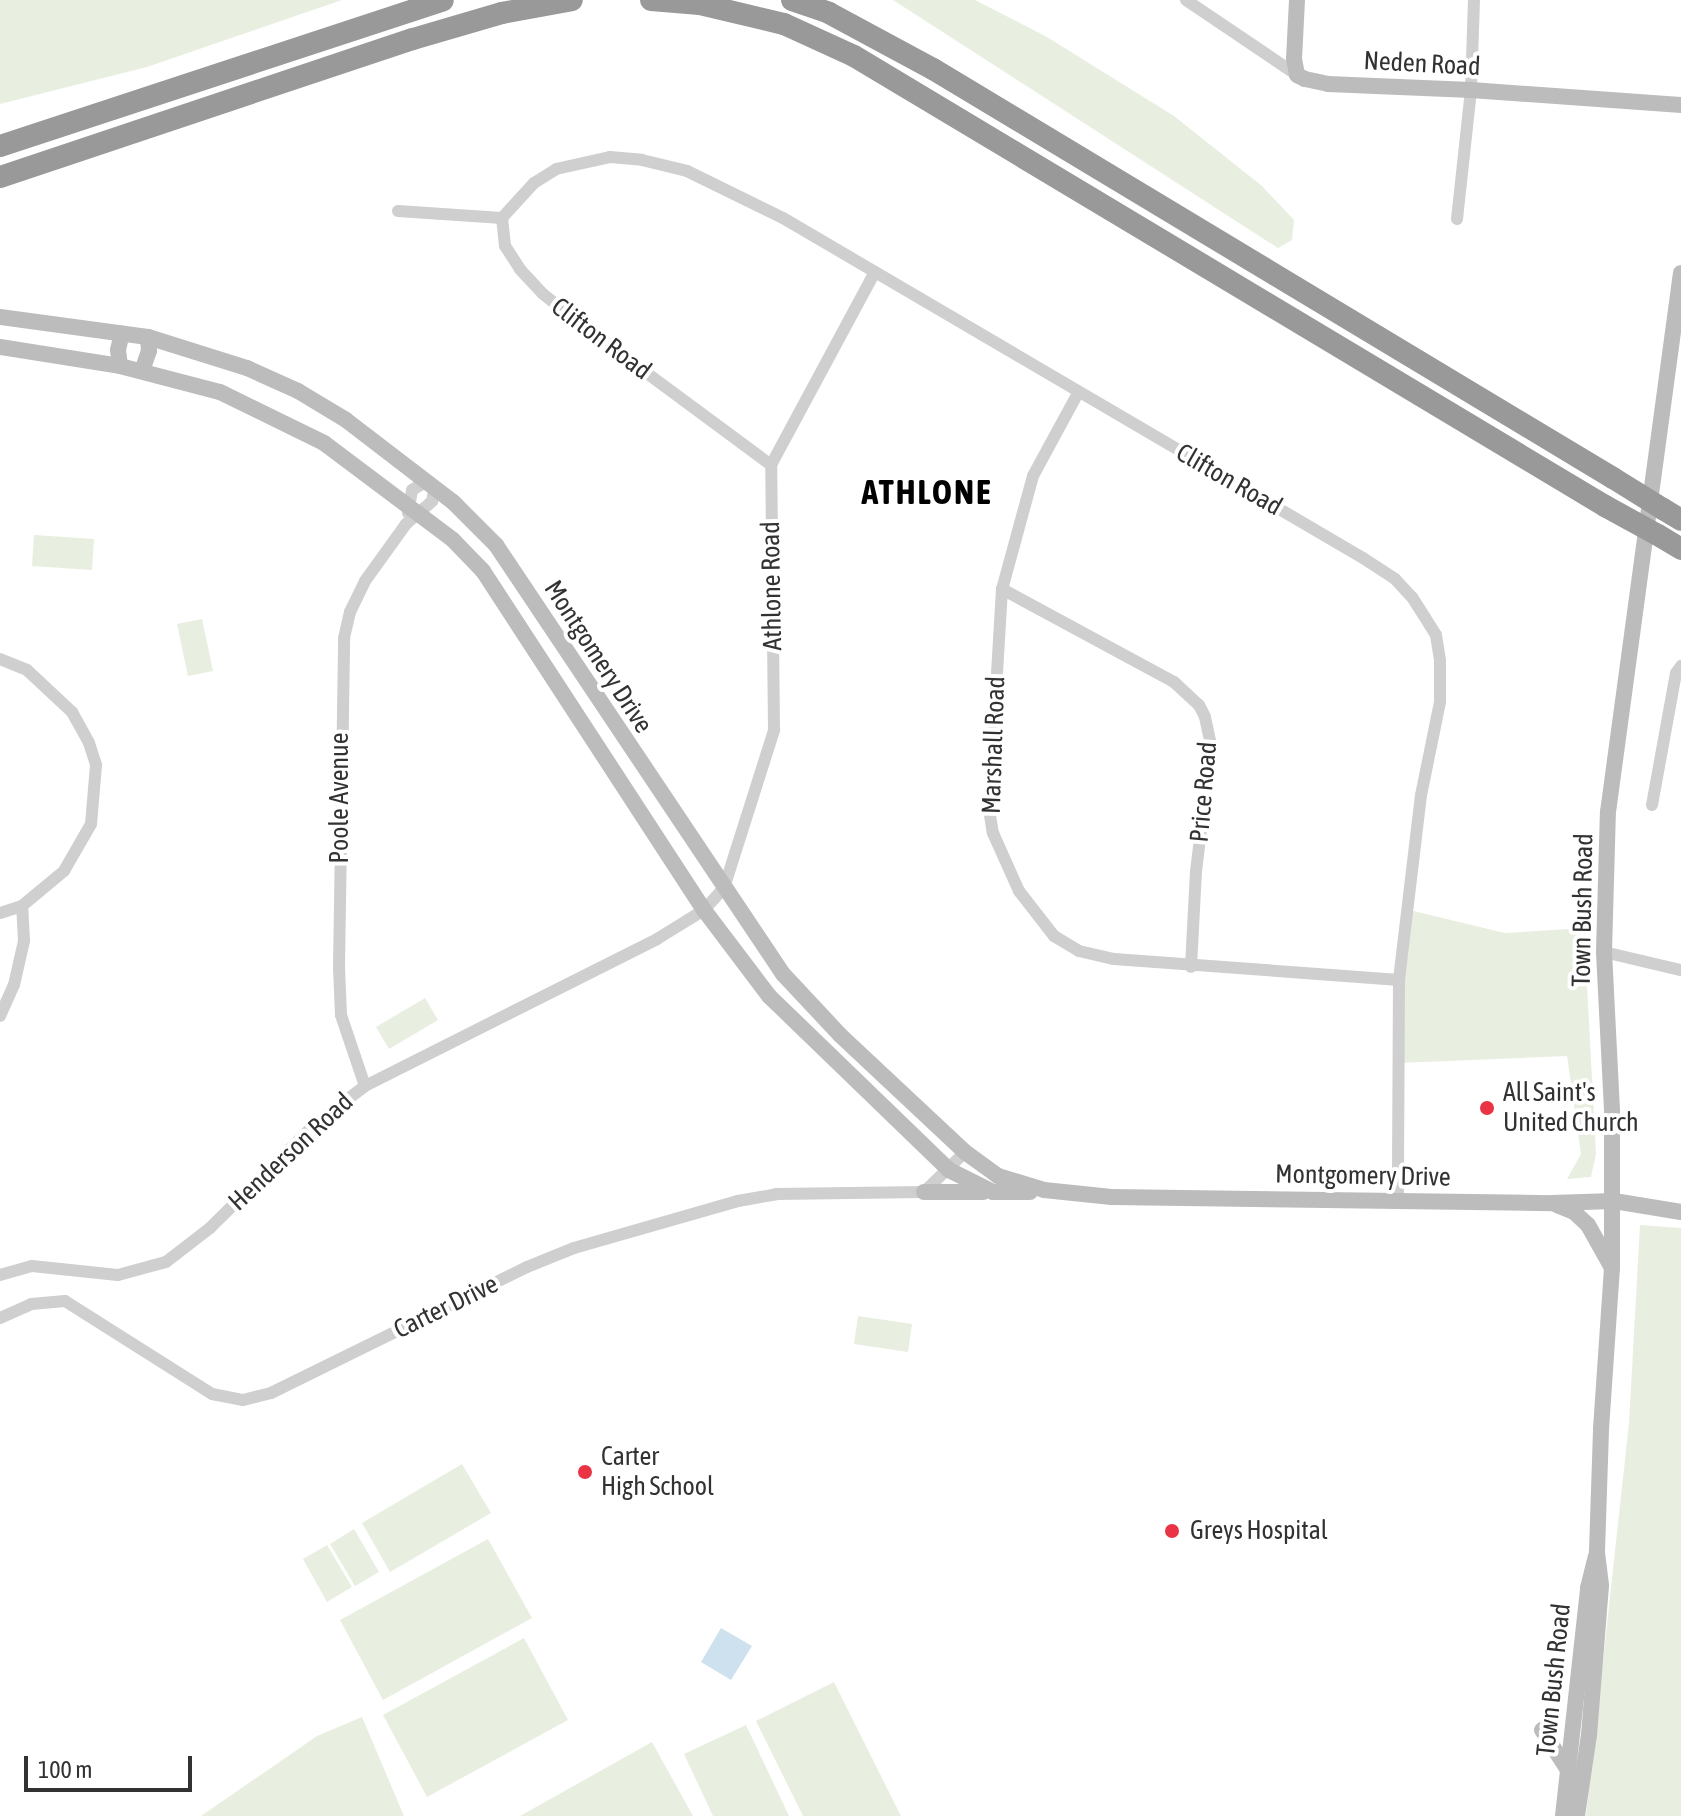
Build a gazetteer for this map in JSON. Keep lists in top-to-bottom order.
{
  "streets": {
    "street": [
      "Neden Road",
      "Clifton Road",
      "Athlone Road",
      "Montgomery Drive",
      "Marshall Road",
      "Price Road",
      "Poole Avenue",
      "Town Bush Road",
      "Henderson Road",
      "Carter Drive"
    ]
  },
  "crossings": [
    ["Clifton Road", "Athlone Road"],
    ["Clifton Road", "Montgomery Drive"],
    ["Clifton Road", "Marshall Road"],
    ["Athlone Road", "Montgomery Drive"],
    ["Athlone Road", "Henderson Road"],
    ["Montgomery Drive", "Poole Avenue"],
    ["Montgomery Drive", "Town Bush Road"],
    ["Montgomery Drive", "Henderson Road"],
    ["Marshall Road", "Price Road"],
    ["Poole Avenue", "Henderson Road"]
  ],
  "districts": ["ATHLONE"],
  "places": ["All Saint's United Church", "Carter High School", "Greys Hospital"],
  "scale_bar": "100 m"
}
